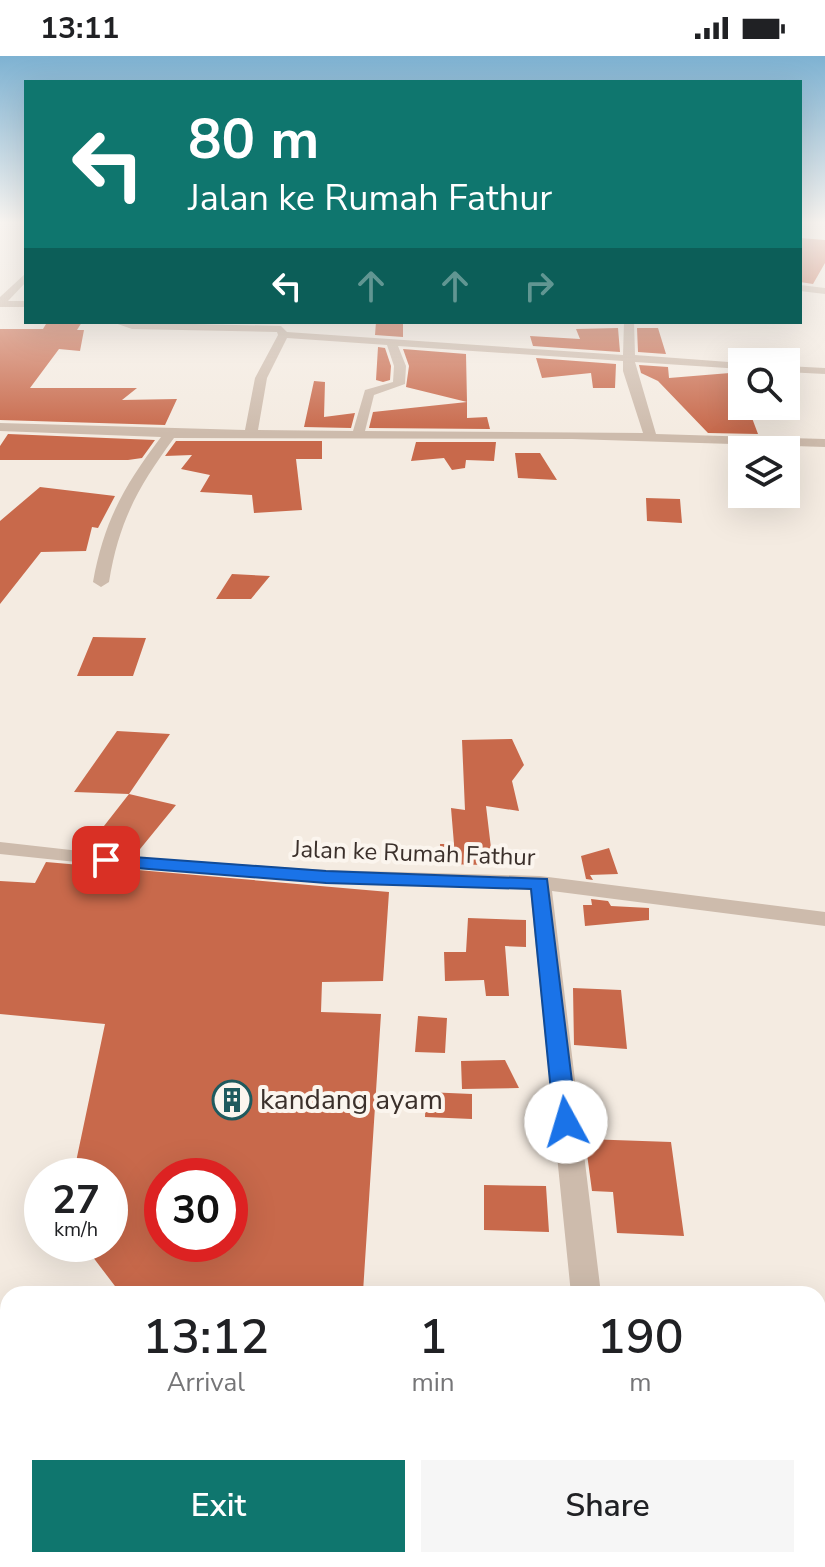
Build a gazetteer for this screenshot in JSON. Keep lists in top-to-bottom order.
{
  "streets": {
    "street": ["Jalan ke Rumah Fathur"]
  },
  "places": {
    "building": ["kandang ayam"]
  },
  "page": {
    "status": "13:11",
    "turn": ["80 m", "Jalan ke Rumah Fathur"],
    "speed": "27 km/h",
    "limit": "30",
    "eta": [
      "13:12",
      "Arrival",
      "1",
      "min",
      "190",
      "m"
    ],
    "buttons": ["Exit", "Share"]
  }
}
